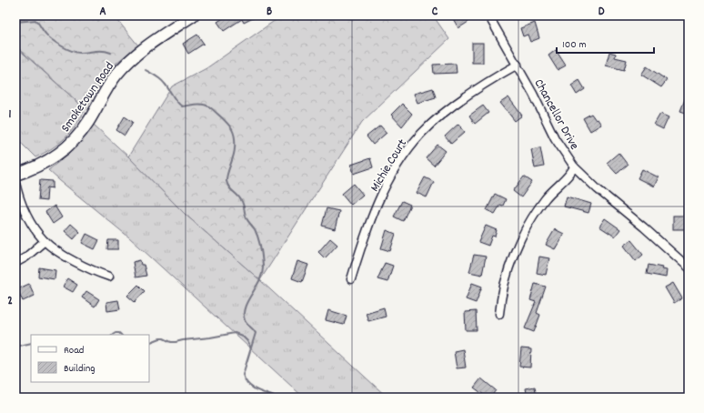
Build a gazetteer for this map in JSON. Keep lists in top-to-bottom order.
{
  "streets": {
    "main road": ["Smoketown Road"],
    "street": ["Chancellor Drive", "Michie Court"]
  },
  "crossings": [
    ["Chancellor Drive", "Michie Court"]
  ],
  "legend": ["Road", "Building"],
  "scale_bar": "100 m",
  "grid": {
    "columns": [
      "A",
      "B",
      "C",
      "D"
    ],
    "rows": ["1", "2"]
  }
}
